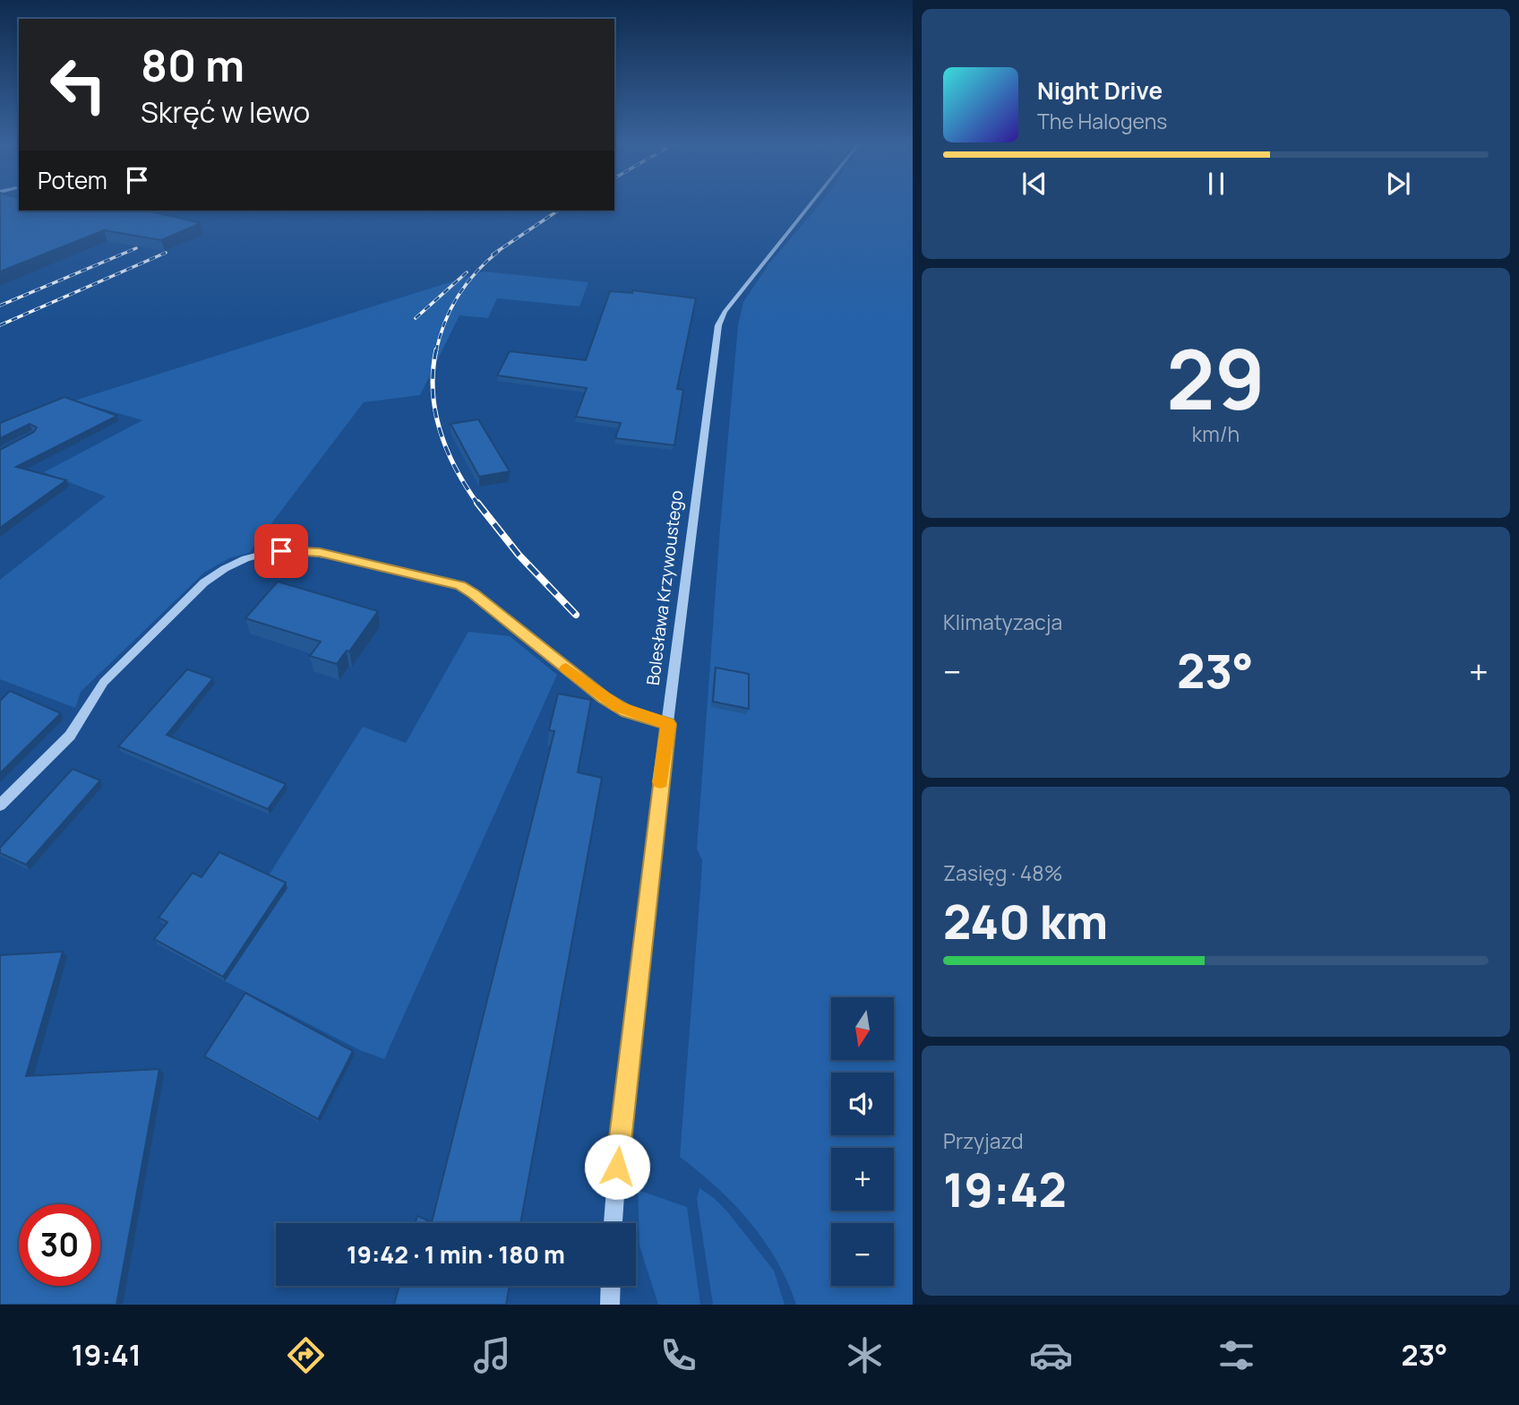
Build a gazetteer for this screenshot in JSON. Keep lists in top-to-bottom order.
{
  "streets": {
    "street": ["Bolesława Krzywoustego"]
  },
  "north": "bottom",
  "page": {
    "turn": ["80 m", "Skręć w lewo"],
    "song": ["Night Drive", "The Halogens"],
    "then": "Potem",
    "tile": [
      ["29", "km/h"],
      "Klimatyzacja",
      ["Zasięg · 48%", "240 km"],
      ["Przyjazd", "19:42"]
    ],
    "heat": ["−", "23°", "+"],
    "map_buttons": ["+", "−"],
    "limit": "30",
    "trip": "19:42 · 1 min · 180 m",
    "tabs": ["19:41", "23°"]
  }
}
